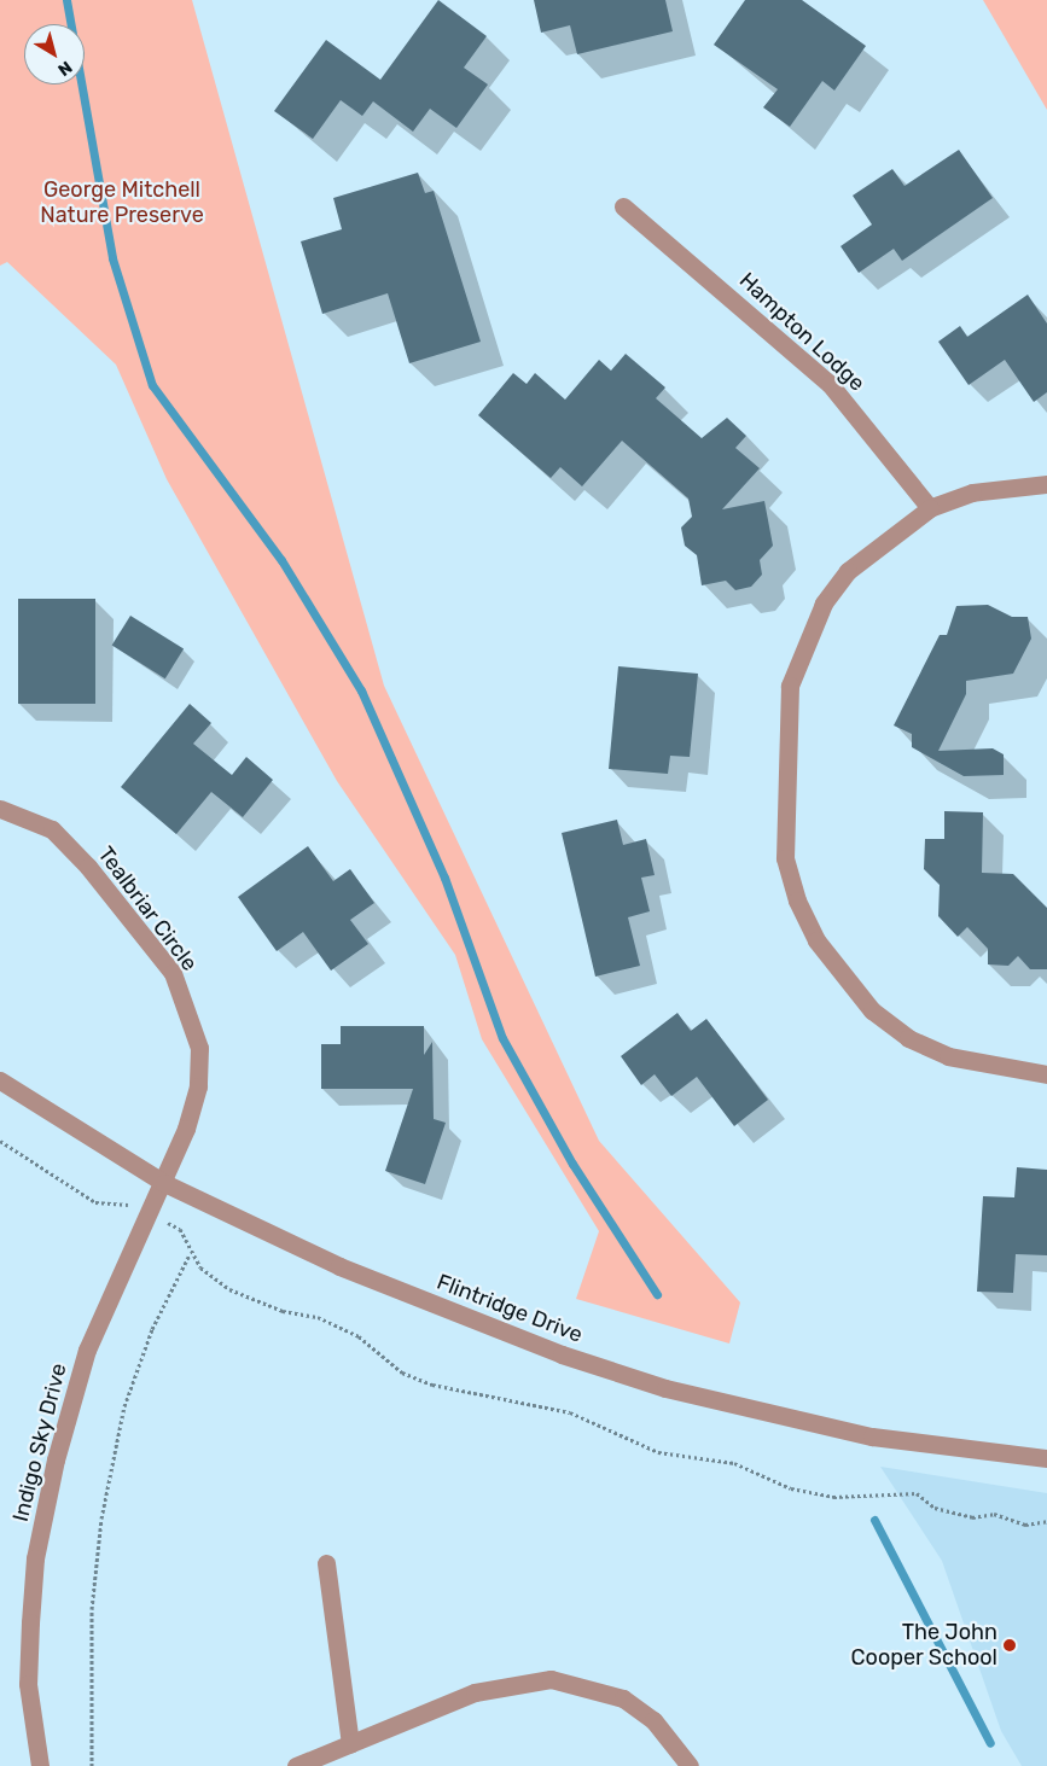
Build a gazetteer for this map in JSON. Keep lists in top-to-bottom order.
{
  "streets": {
    "street": [
      "Hampton Lodge",
      "Tealbriar Circle",
      "Flintridge Drive",
      "Indigo Sky Drive"
    ]
  },
  "crossings": [
    ["Tealbriar Circle", "Flintridge Drive"],
    ["Tealbriar Circle", "Indigo Sky Drive"],
    ["Flintridge Drive", "Indigo Sky Drive"]
  ],
  "parks": ["George Mitchell Nature Preserve"],
  "places": ["The John Cooper School"],
  "north": "bottom right"
}
